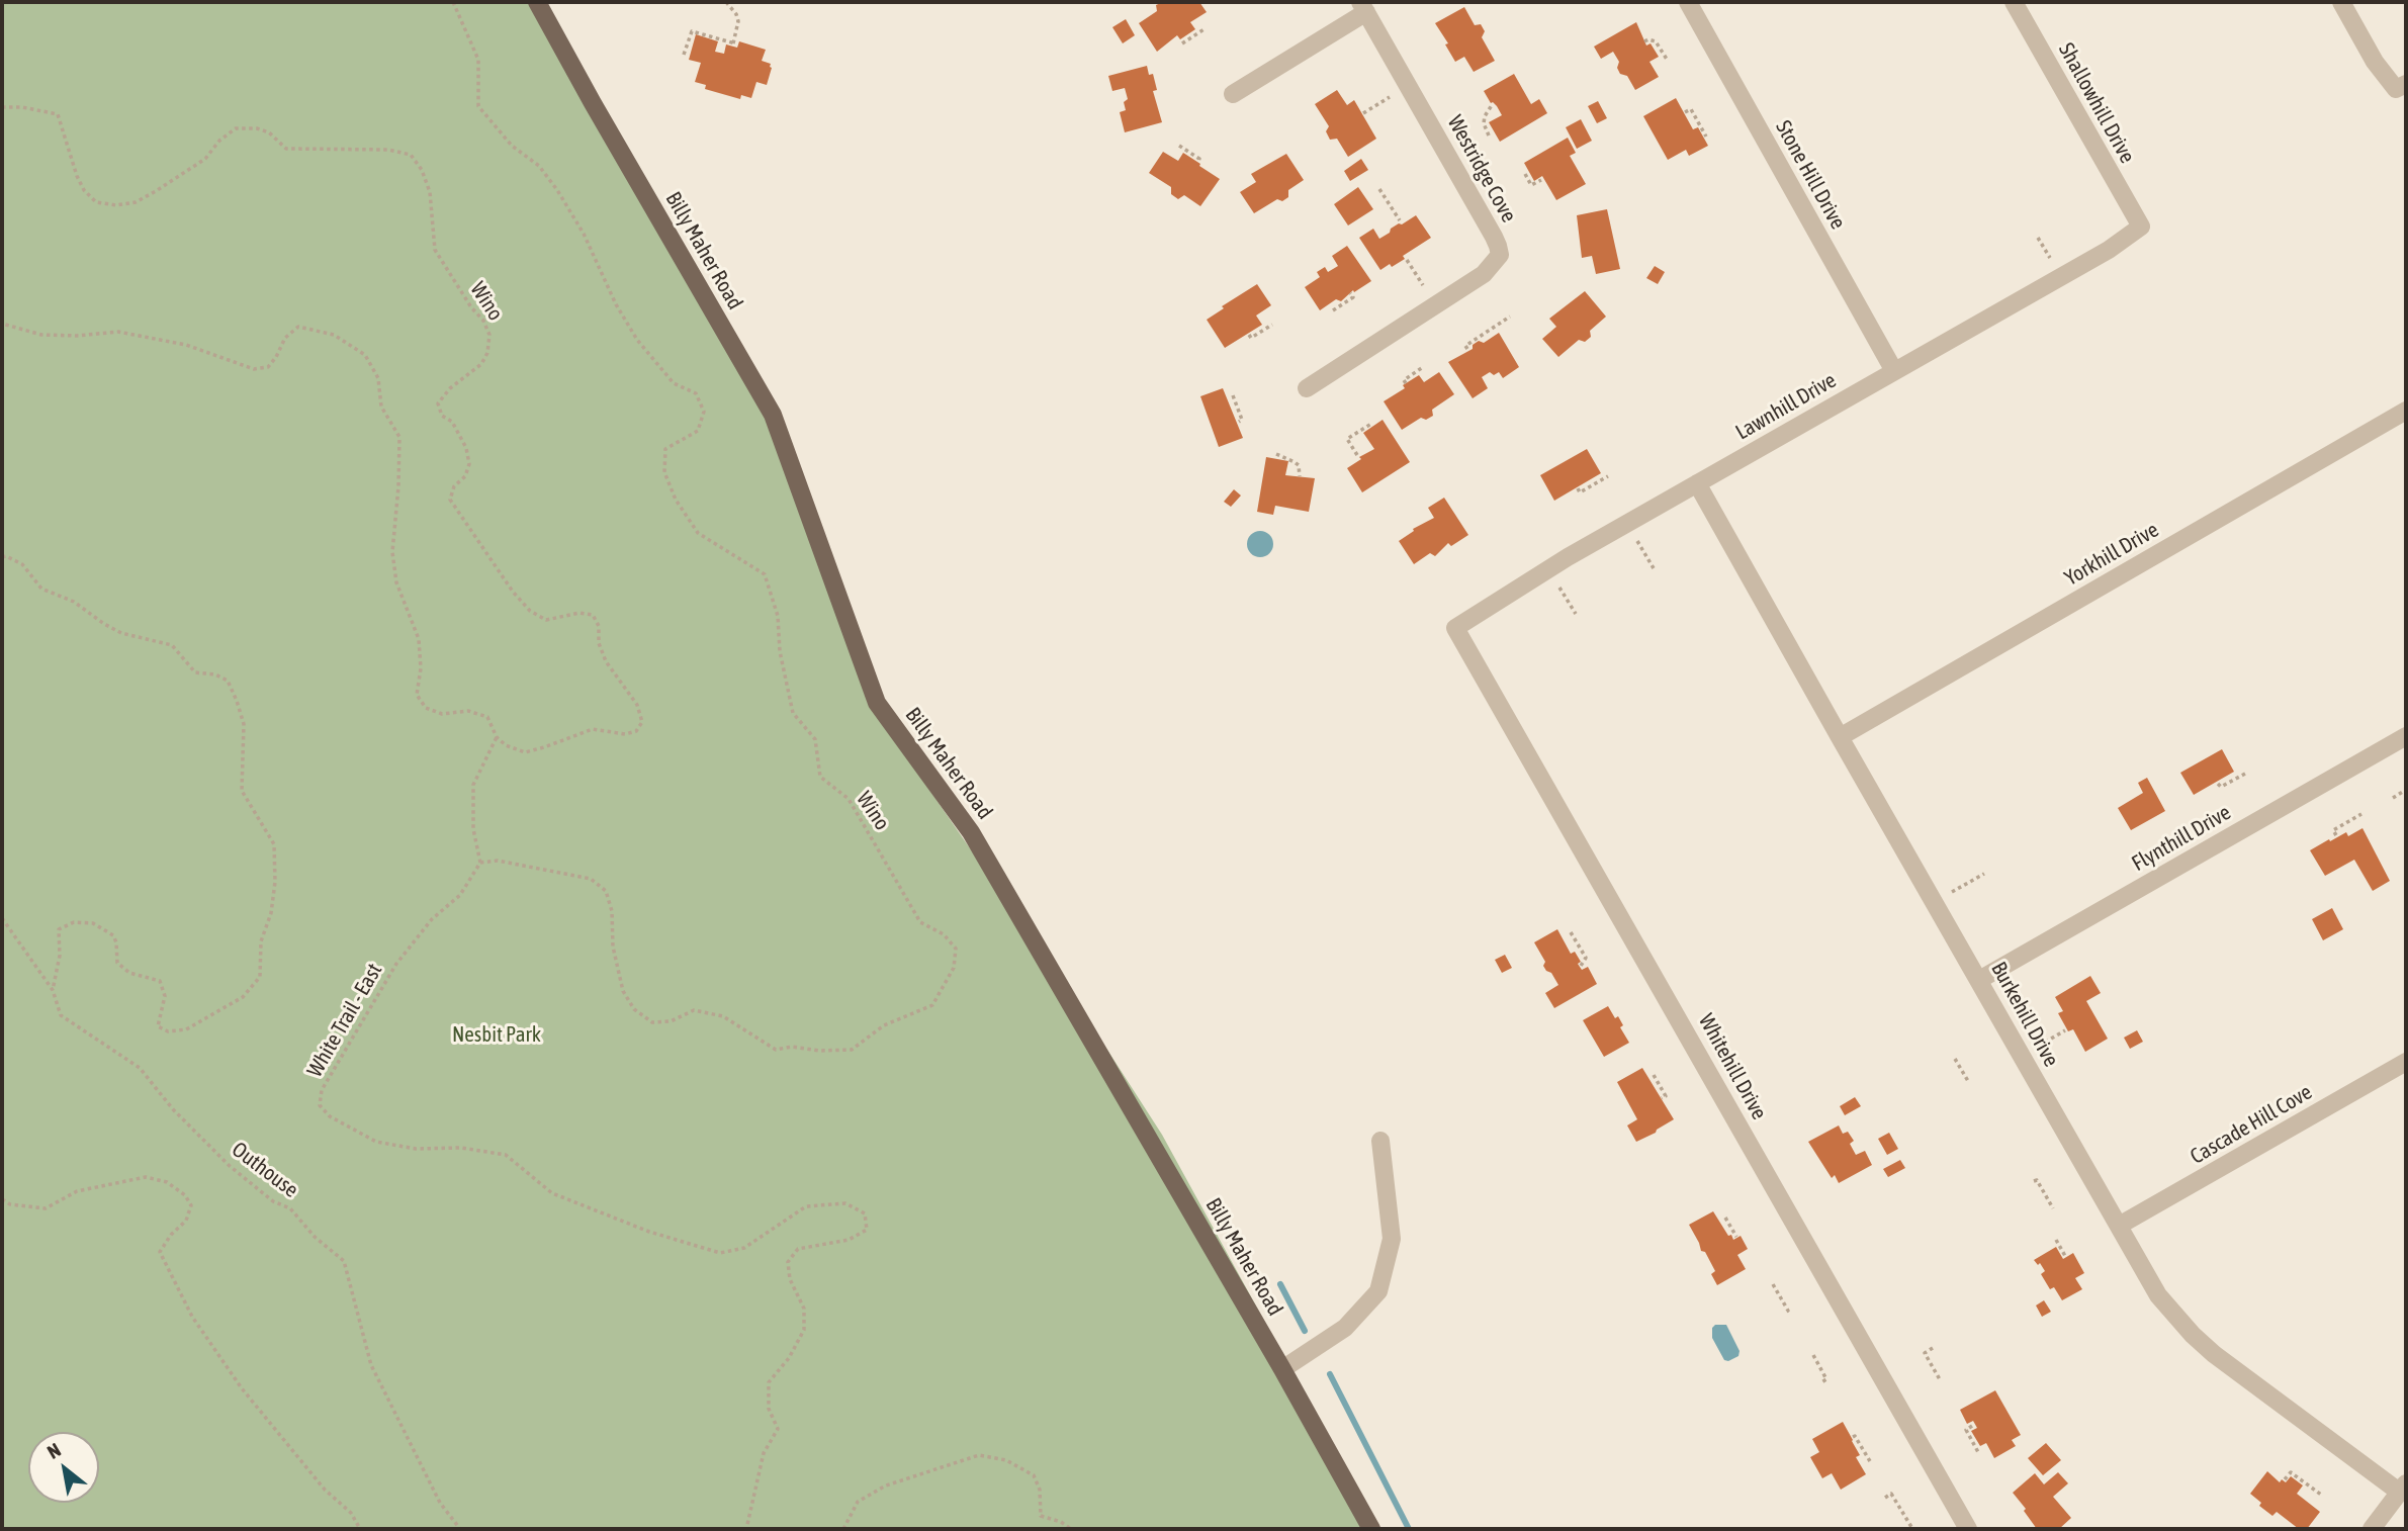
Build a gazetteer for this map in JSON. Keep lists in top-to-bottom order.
{
  "streets": {
    "main road": ["Billy Maher Road"],
    "street": [
      "Shallowhill Drive",
      "Westridge Cove",
      "Stone Hill Drive",
      "Lawnhill Drive",
      "Yorkhill Drive",
      "Flynthill Drive",
      "Burkehill Drive",
      "Whitehill Drive",
      "Cascade Hill Cove"
    ],
    "path": ["Wino", "White Trail - East", "Outhouse"]
  },
  "crossings": [
    ["Shallowhill Drive", "Lawnhill Drive"],
    ["Stone Hill Drive", "Lawnhill Drive"],
    ["Wino", "White Trail - East"],
    ["Lawnhill Drive", "Burkehill Drive"],
    ["Lawnhill Drive", "Whitehill Drive"],
    ["Yorkhill Drive", "Burkehill Drive"],
    ["Flynthill Drive", "Burkehill Drive"],
    ["Burkehill Drive", "Cascade Hill Cove"]
  ],
  "parks": ["Nesbit Park"],
  "north": "top left"
}
